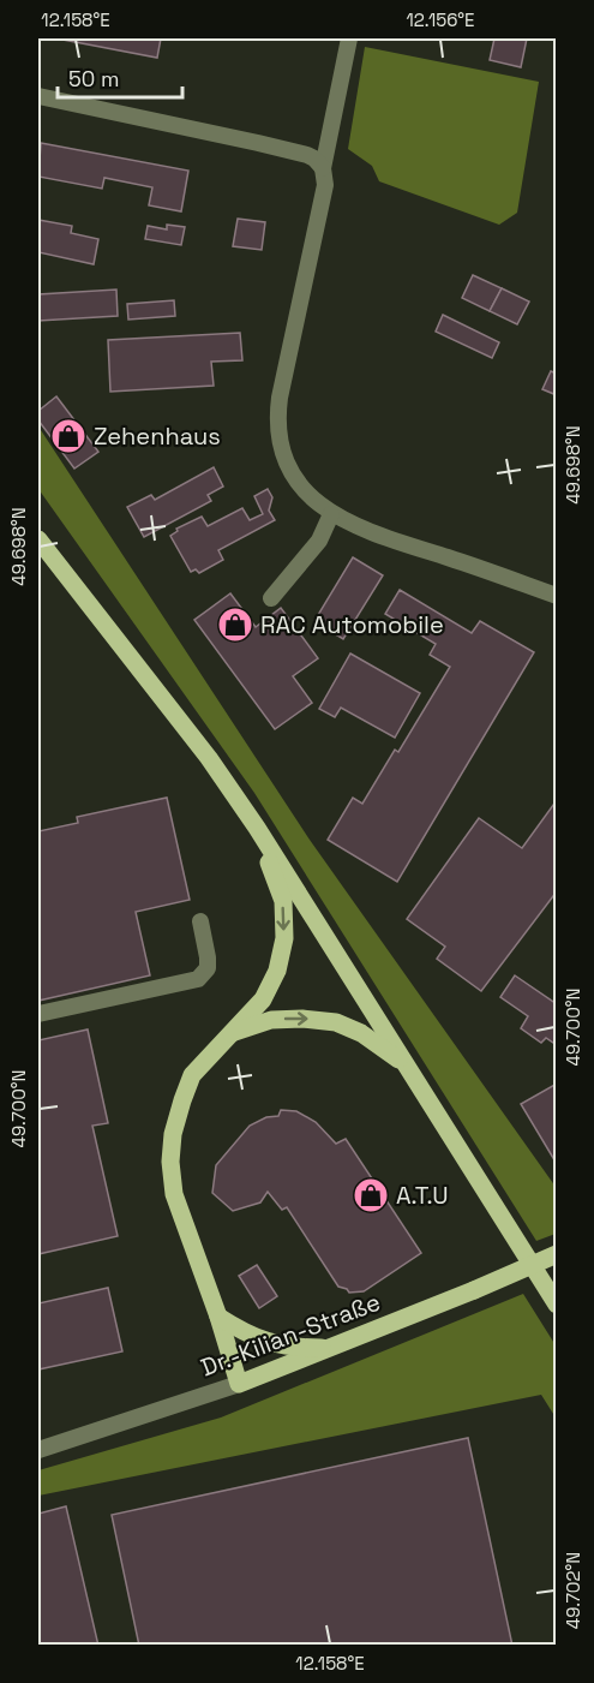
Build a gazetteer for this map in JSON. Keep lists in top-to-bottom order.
{
  "streets": {
    "main road": ["Dr.-Kilian-Straße"]
  },
  "places": {
    "shop": ["Zehenhaus", "RAC Automobile", "A.T.U"]
  },
  "scale_bar": "50 m",
  "coordinates": [
    "12.158°E",
    "12.156°E",
    "49.698°N",
    "49.700°N",
    "49.702°N"
  ]
}
